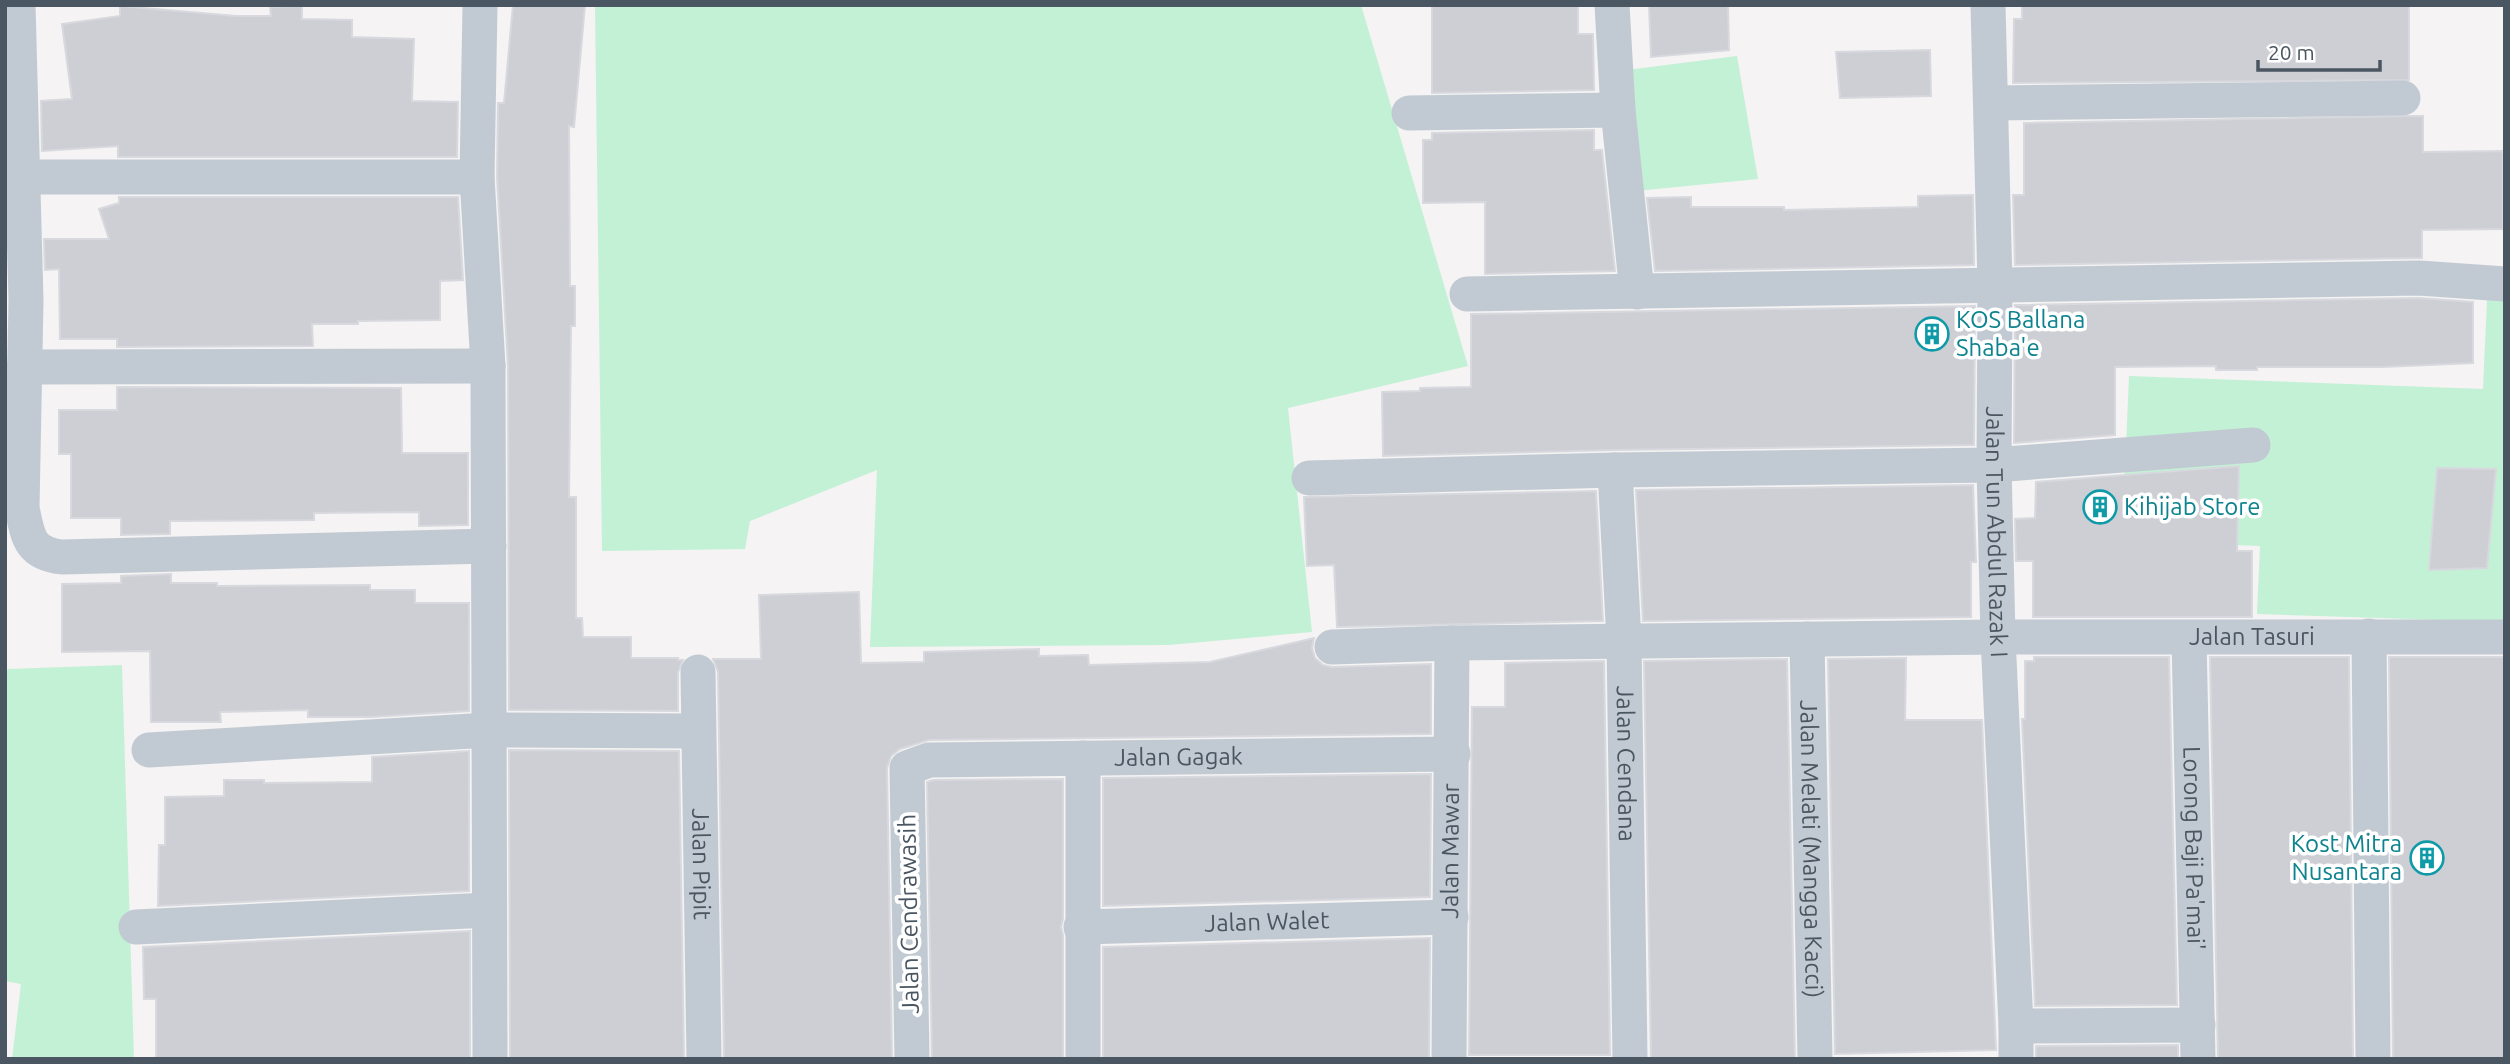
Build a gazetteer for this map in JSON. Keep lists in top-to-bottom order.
{
  "streets": {
    "street": [
      "Jalan Tun Abdul Razak I",
      "Jalan Tasuri",
      "Jalan Gagak",
      "Jalan Cendana",
      "Lorong Baji Pa'mai'",
      "Jalan Melati (Mangga Kacci)",
      "Jalan Mawar",
      "Jalan Pipit",
      "Jalan Cendrawasih",
      "Jalan Walet"
    ]
  },
  "crossings": [
    ["Jalan Tun Abdul Razak I", "Jalan Tasuri"],
    ["Jalan Tasuri", "Jalan Cendana"],
    ["Jalan Tasuri", "Lorong Baji Pa'mai'"],
    ["Jalan Tasuri", "Jalan Melati (Mangga Kacci)"],
    ["Jalan Tasuri", "Jalan Mawar"],
    ["Jalan Gagak", "Jalan Mawar"],
    ["Jalan Gagak", "Jalan Cendrawasih"],
    ["Jalan Mawar", "Jalan Walet"]
  ],
  "places": {
    "building": ["KOS Ballana Shaba'e", "Kihijab Store", "Kost Mitra Nusantara"]
  },
  "scale_bar": "20 m"
}
